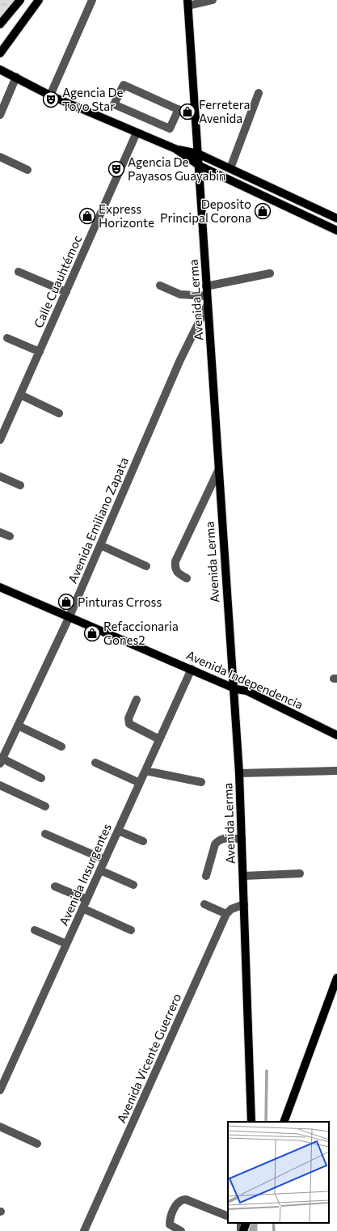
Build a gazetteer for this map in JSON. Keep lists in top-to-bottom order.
{
  "streets": {
    "main road": ["Avenida Lerma", "Avenida Independencia"],
    "street": [
      "Calle Cuauhtémoc",
      "Avenida Emiliano Zapata",
      "Avenida Insurgentes",
      "Avenida Vicente Guerrero"
    ]
  },
  "crossings": [
    ["Avenida Lerma", "Avenida Emiliano Zapata"],
    ["Avenida Lerma", "Avenida Independencia"],
    ["Avenida Emiliano Zapata", "Avenida Independencia"],
    ["Avenida Independencia", "Avenida Insurgentes"]
  ],
  "places": {
    "theatre": ["Agencia De Toyo Star", "Agencia De Payasos Guayabin"],
    "shop": [
      "Ferretera Avenida",
      "Deposito Principal Corona",
      "Express Horizonte",
      "Pinturas Crross",
      "Refaccionaria Gones2"
    ]
  }
}
